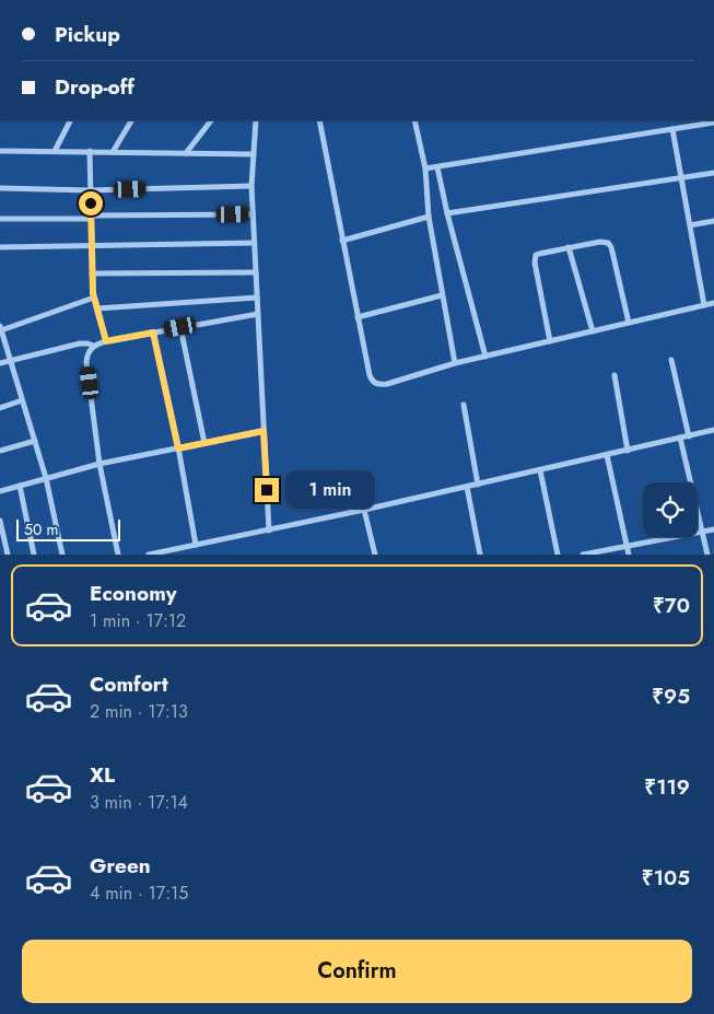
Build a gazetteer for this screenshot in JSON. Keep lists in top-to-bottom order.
{
  "scale_bar": "50 m",
  "page": {
    "banner": ["Pickup", "Drop-off"],
    "bubble": "1 min",
    "scale": "50 m",
    "list": [
      {
        "name": "Economy",
        "note": "1 min · 17:12",
        "value": "₹70"
      },
      {
        "name": "Comfort",
        "note": "2 min · 17:13",
        "value": "₹95"
      },
      {
        "name": "XL",
        "note": "3 min · 17:14",
        "value": "₹119"
      },
      {
        "name": "Green",
        "note": "4 min · 17:15",
        "value": "₹105"
      }
    ],
    "buttons": "Confirm"
  }
}
